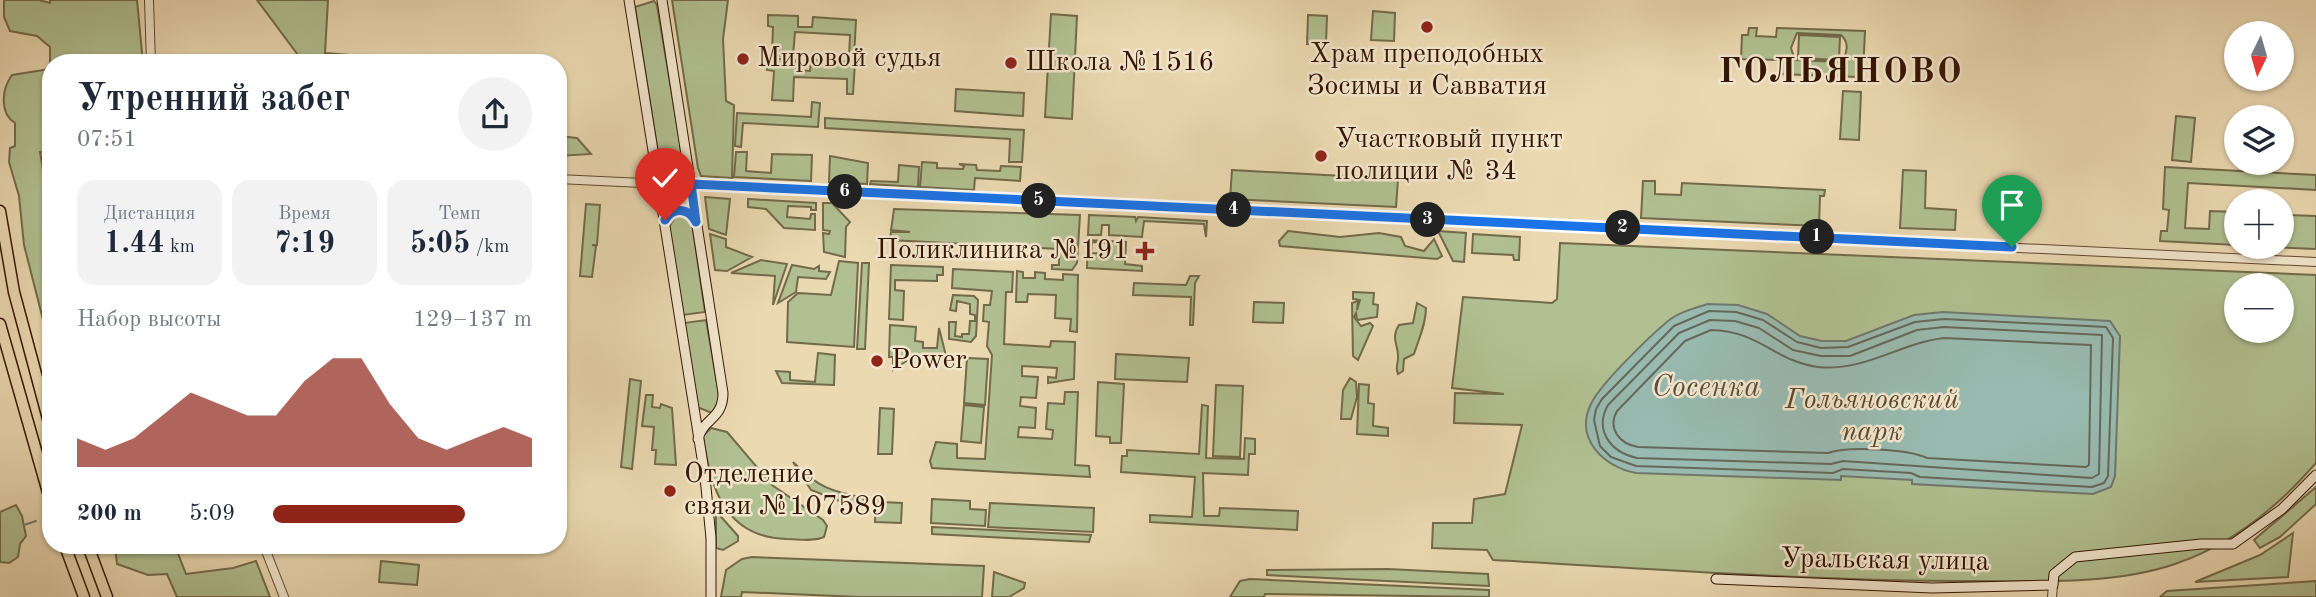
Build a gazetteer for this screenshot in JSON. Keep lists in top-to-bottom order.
{
  "streets": {
    "main road": ["Уральская улица"]
  },
  "districts": ["ГОЛЬЯНОВО"],
  "water": ["Сосенка"],
  "parks": ["Гольяновcкий парк"],
  "places": {
    "other": [
      "Храм преподобных Зосимы и Савватия",
      "Мировой судья",
      "Школа №1516",
      "Участковый пункт полиции № 34",
      "Power",
      "Отделение связи №107589"
    ],
    "health": ["Поликлиника №191"]
  },
  "north": "bottom",
  "page": {
    "map_buttons": ["+", "−"],
    "heading": ["Утренний забег", "07:51"],
    "stats": [
      ["Дистанция", "1.44 km"],
      ["Время", "7:19"],
      ["Темп", "5:05 /km"]
    ],
    "pins": [
      "6",
      "5",
      "4",
      "3",
      "2",
      "1"
    ],
    "chart": ["Набор высоты", "129–137 m"],
    "list": [
      {
        "name": "200 m",
        "note": "5:09"
      }
    ]
  }
}
